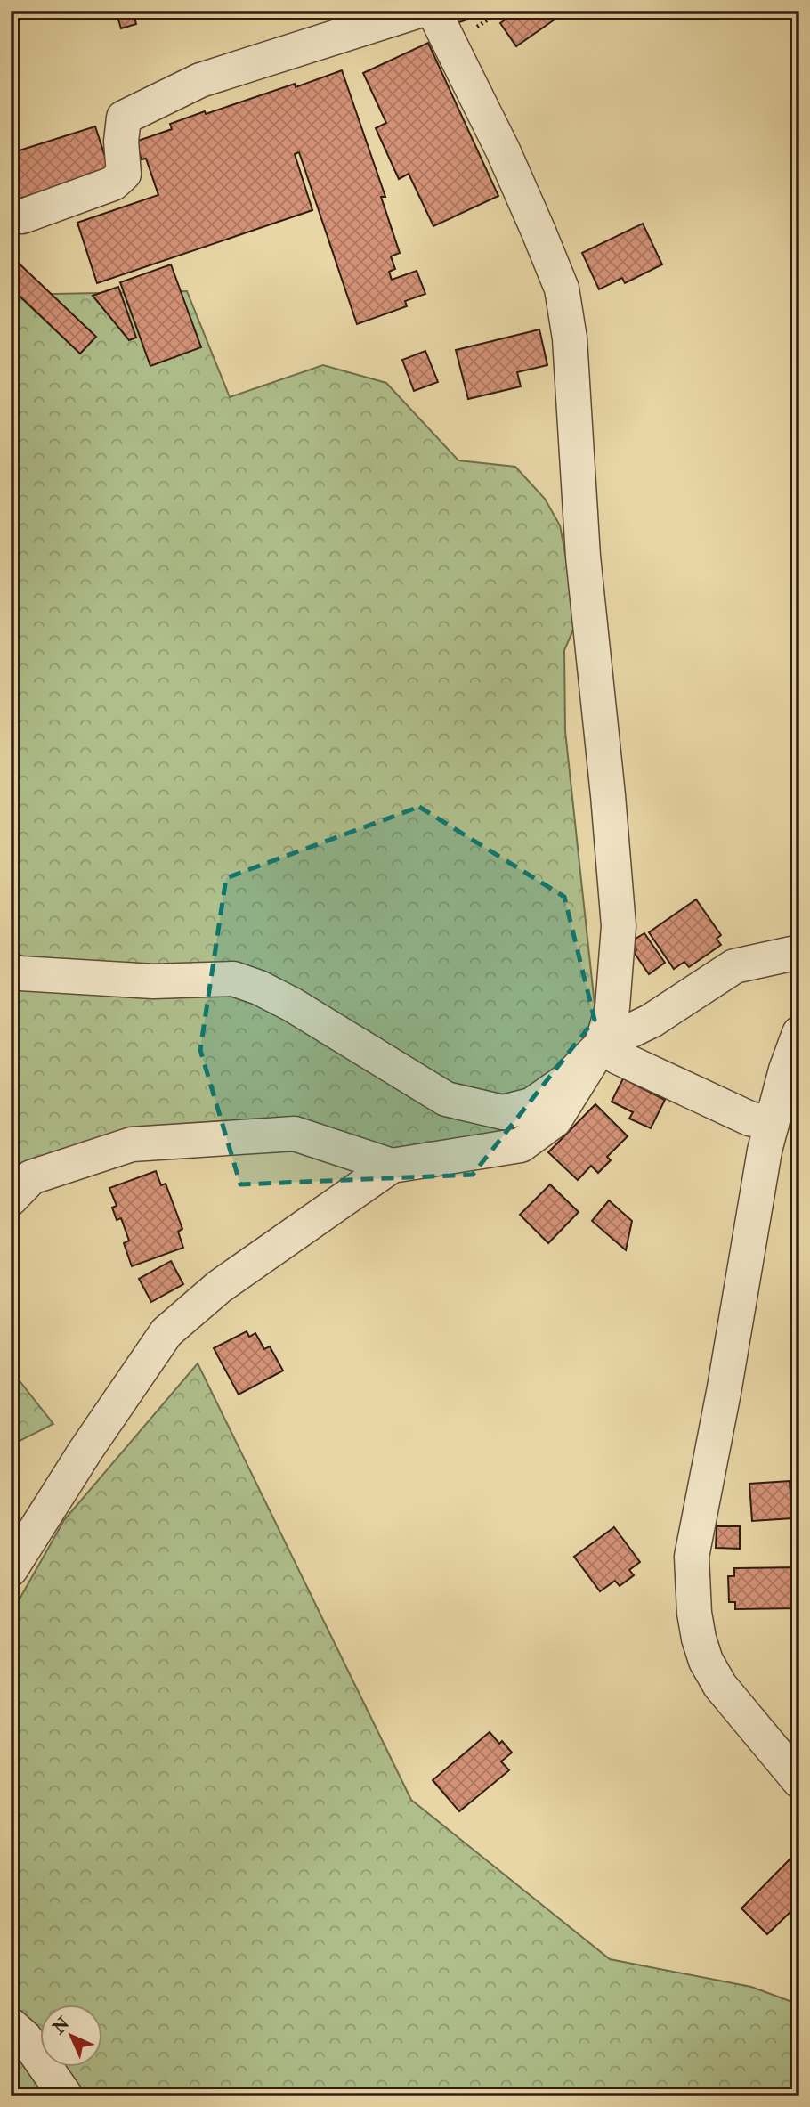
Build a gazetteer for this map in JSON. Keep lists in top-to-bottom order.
{
  "north": "top left"
}
